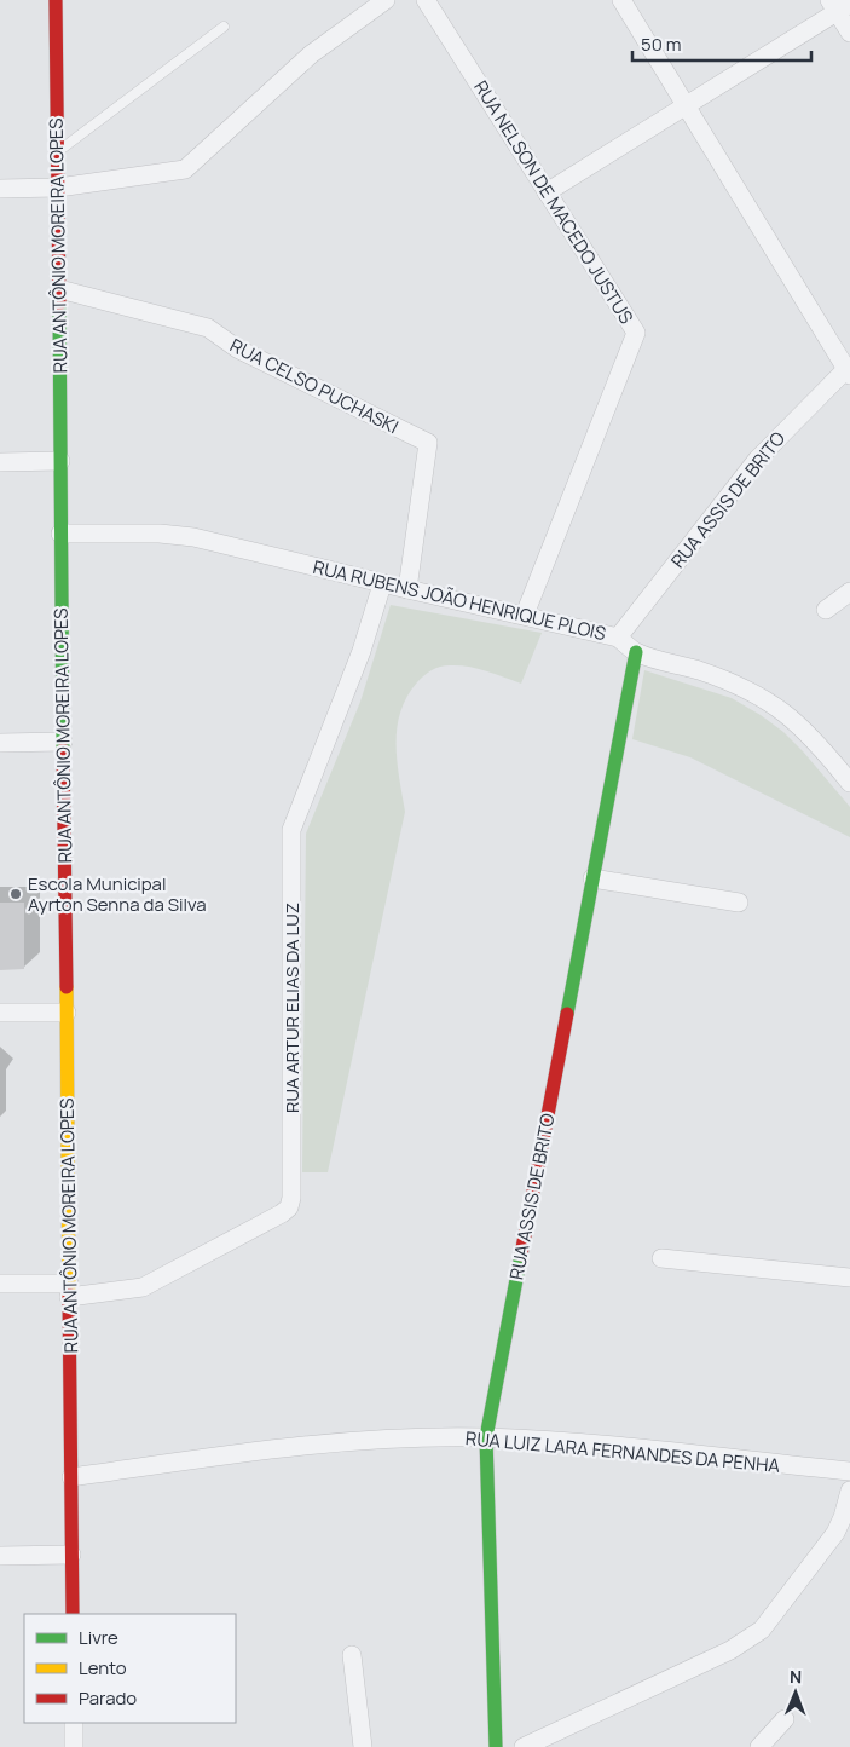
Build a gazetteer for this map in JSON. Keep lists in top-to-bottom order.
{
  "streets": {
    "street": [
      "RUA NELSON DE MACEDO JUSTUS",
      "RUA ANTÔNIO MOREIRA LOPES",
      "RUA CELSO PUCHASKI",
      "RUA ASSIS DE BRITO",
      "RUA RUBENS JOÃO HENRIQUE PLOIS",
      "RUA ARTUR ELIAS DA LUZ",
      "RUA LUIZ LARA FERNANDES DA PENHA"
    ]
  },
  "crossings": [
    ["RUA NELSON DE MACEDO JUSTUS", "RUA RUBENS JOÃO HENRIQUE PLOIS"],
    ["RUA ANTÔNIO MOREIRA LOPES", "RUA CELSO PUCHASKI"],
    ["RUA ANTÔNIO MOREIRA LOPES", "RUA RUBENS JOÃO HENRIQUE PLOIS"],
    ["RUA ANTÔNIO MOREIRA LOPES", "RUA ARTUR ELIAS DA LUZ"],
    ["RUA ANTÔNIO MOREIRA LOPES", "RUA LUIZ LARA FERNANDES DA PENHA"],
    ["RUA CELSO PUCHASKI", "RUA RUBENS JOÃO HENRIQUE PLOIS"],
    ["RUA ASSIS DE BRITO", "RUA RUBENS JOÃO HENRIQUE PLOIS"],
    ["RUA ASSIS DE BRITO", "RUA LUIZ LARA FERNANDES DA PENHA"],
    ["RUA RUBENS JOÃO HENRIQUE PLOIS", "RUA ARTUR ELIAS DA LUZ"]
  ],
  "places": ["Escola Municipal Ayrton Senna da Silva"],
  "legend": ["Livre", "Lento", "Parado"],
  "scale_bar": "50 m",
  "north": "top"
}
